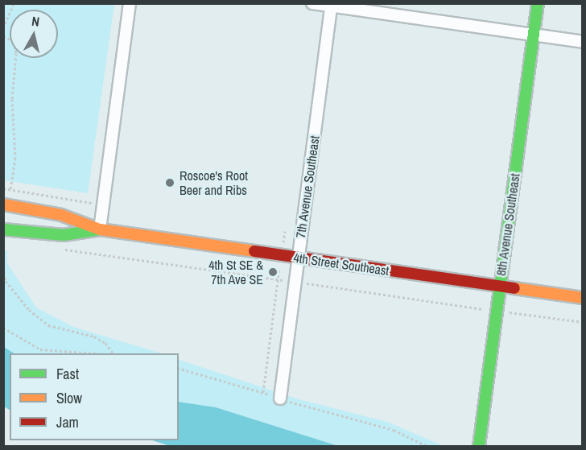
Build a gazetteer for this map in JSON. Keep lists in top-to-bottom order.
{
  "streets": {
    "main road": ["8th Avenue Southeast", "4th Street Southeast"],
    "street": ["7th Avenue Southeast"]
  },
  "crossings": [
    ["7th Avenue Southeast", "4th Street Southeast"],
    ["8th Avenue Southeast", "4th Street Southeast"]
  ],
  "places": ["Roscoe's Root Beer and Ribs", "4th St SE & 7th Ave SE"],
  "legend": ["Fast", "Slow", "Jam"],
  "north": "top"
}
